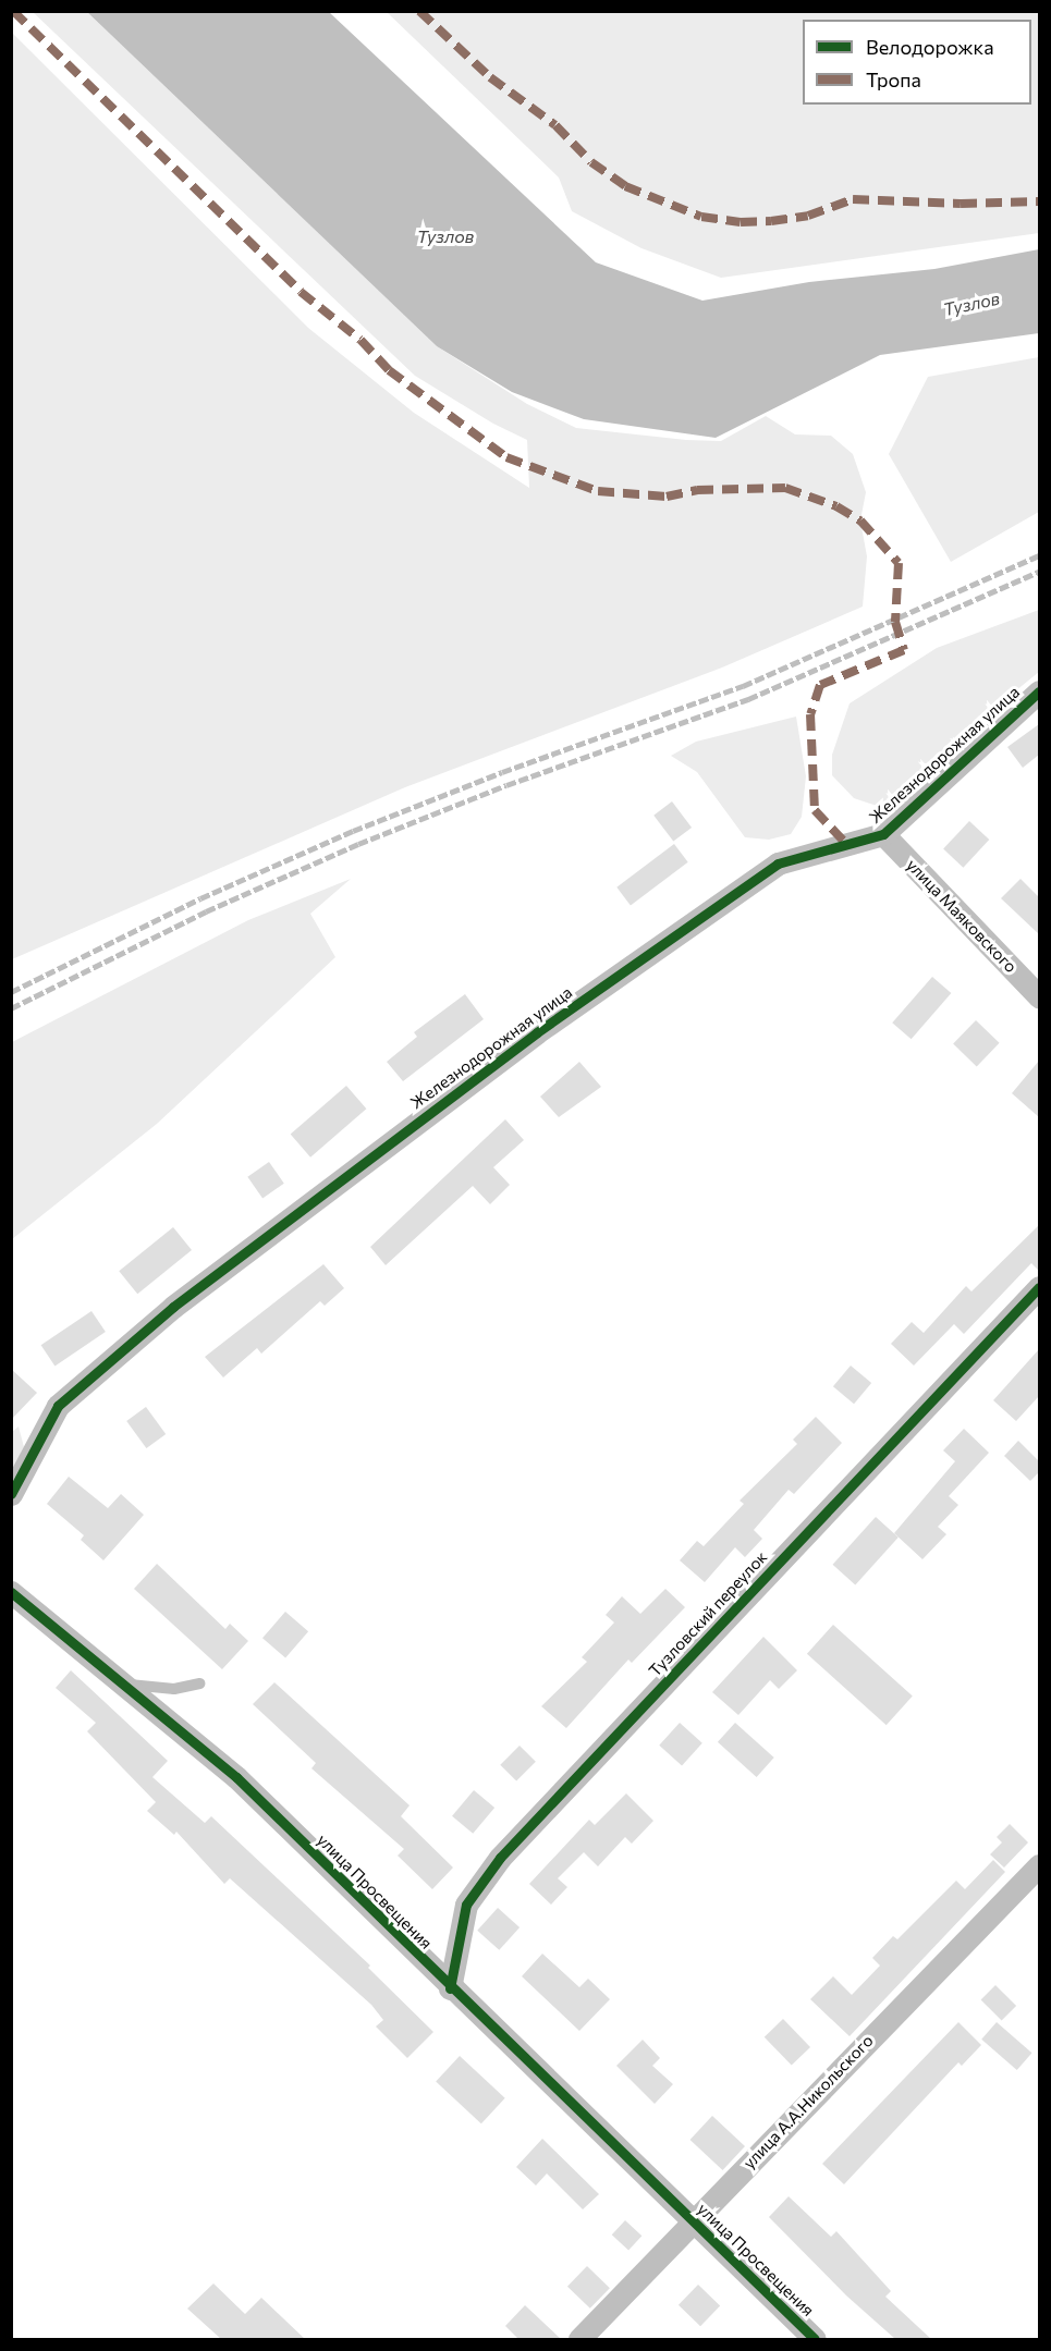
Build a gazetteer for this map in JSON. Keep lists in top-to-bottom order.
{
  "streets": {
    "street": [
      "Железнодорожная улица",
      "улица Маяковского",
      "Тузловский переулок",
      "улица Просвещения",
      "улица А.А.Никольского"
    ]
  },
  "crossings": [
    ["Железнодорожная улица", "улица Маяковского"],
    ["Тузловский переулок", "улица Просвещения"],
    ["улица Просвещения", "улица А.А.Никольского"]
  ],
  "water": ["Тузлов"],
  "legend": ["Велодорожка", "Тропа"]
}
